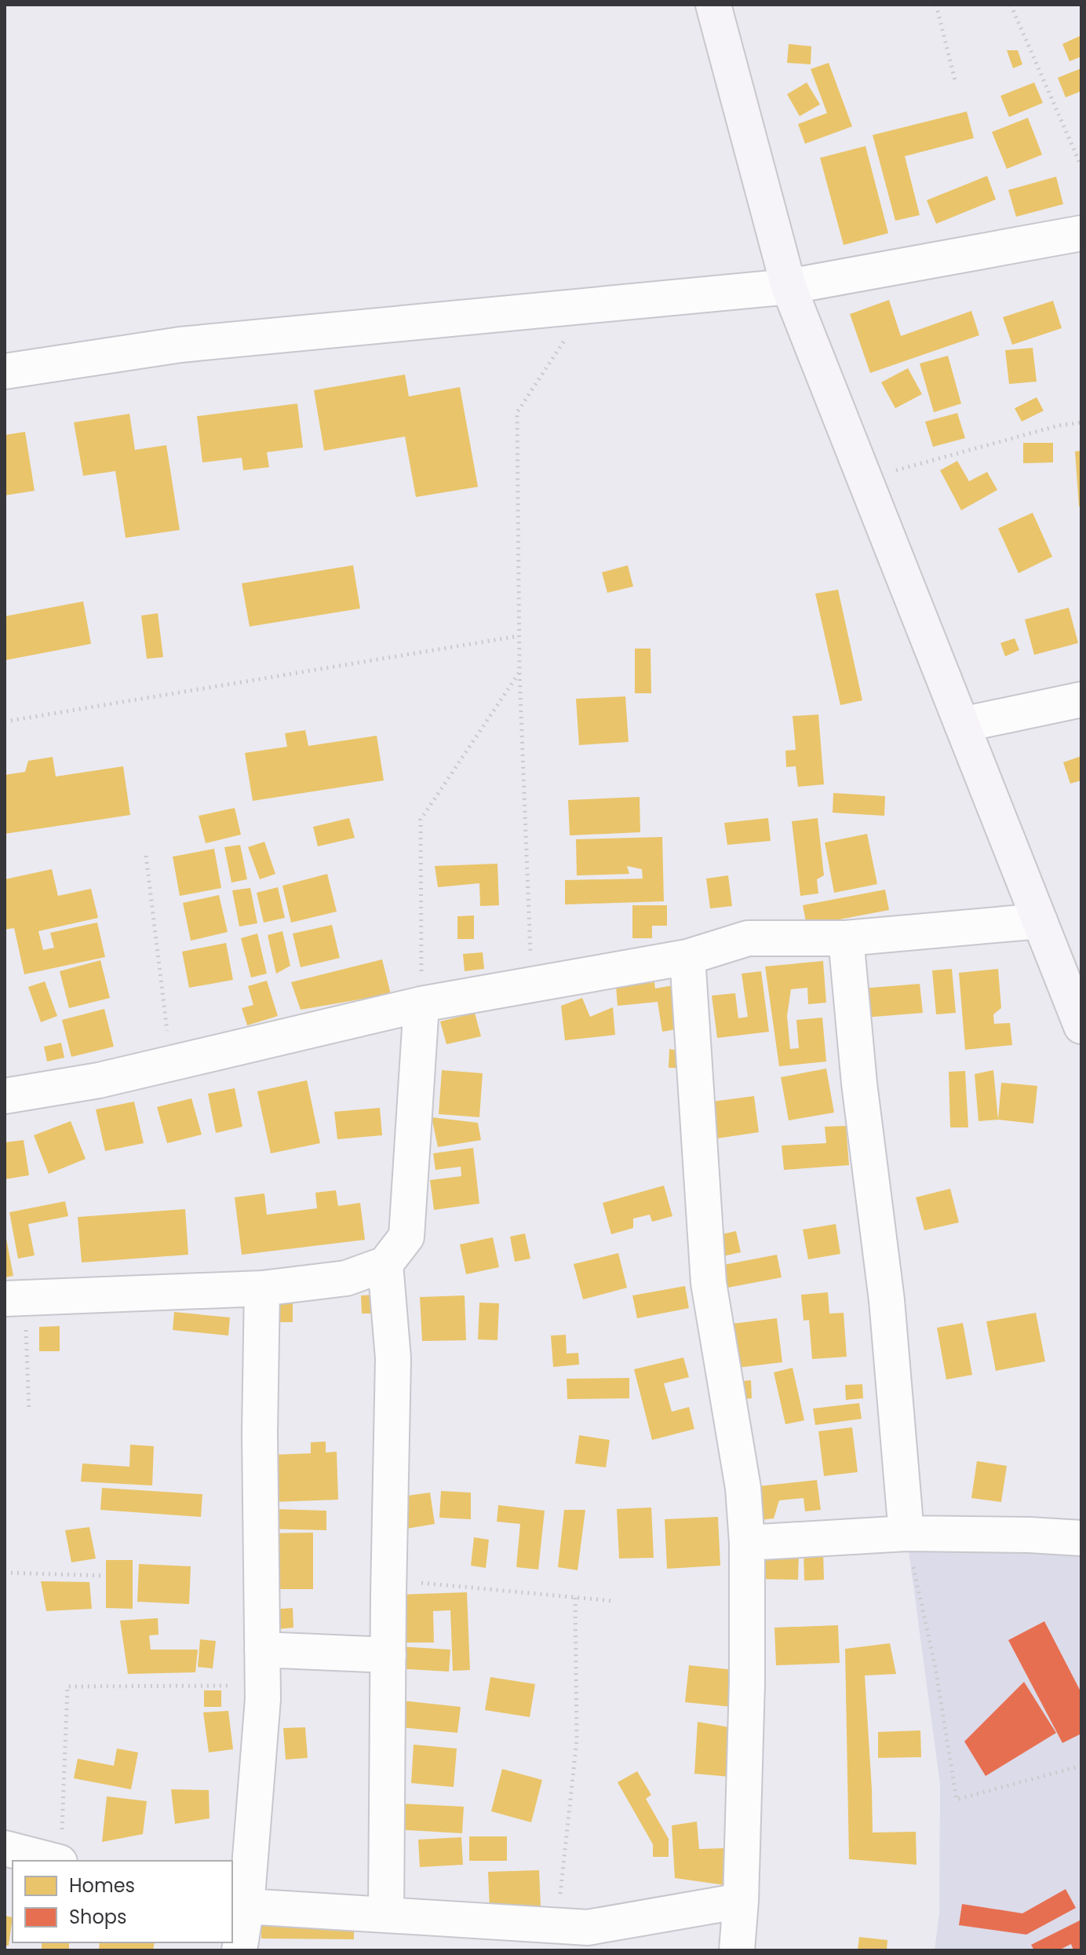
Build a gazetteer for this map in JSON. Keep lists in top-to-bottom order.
{
  "legend": ["Homes", "Shops"]
}
